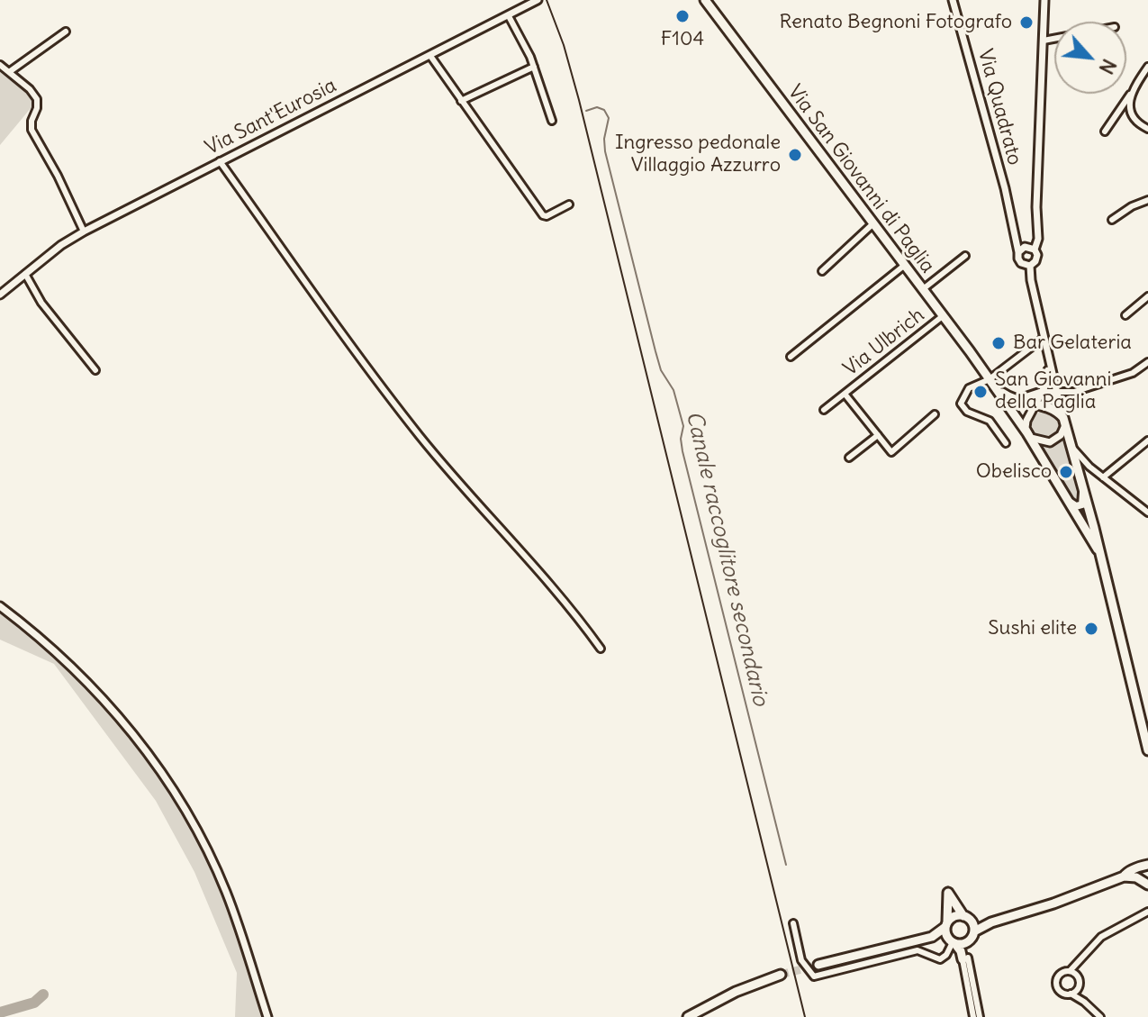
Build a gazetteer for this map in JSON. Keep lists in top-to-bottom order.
{
  "streets": {
    "main road": ["Via San Giovanni di Paglia"],
    "street": ["Via Quadrato", "Via Sant'Eurosia", "Via Ulbrich"]
  },
  "crossings": [
    ["Via San Giovanni di Paglia", "Via Ulbrich"]
  ],
  "water": ["Canale raccoglitore secondario"],
  "places": [
    "F104",
    "Renato Begnoni Fotografo",
    "Ingresso pedonale Villaggio Azzurro",
    "Bar Gelateria",
    "San Giovanni della Paglia",
    "Obelisco",
    "Sushi elite"
  ],
  "north": "bottom right"
}
